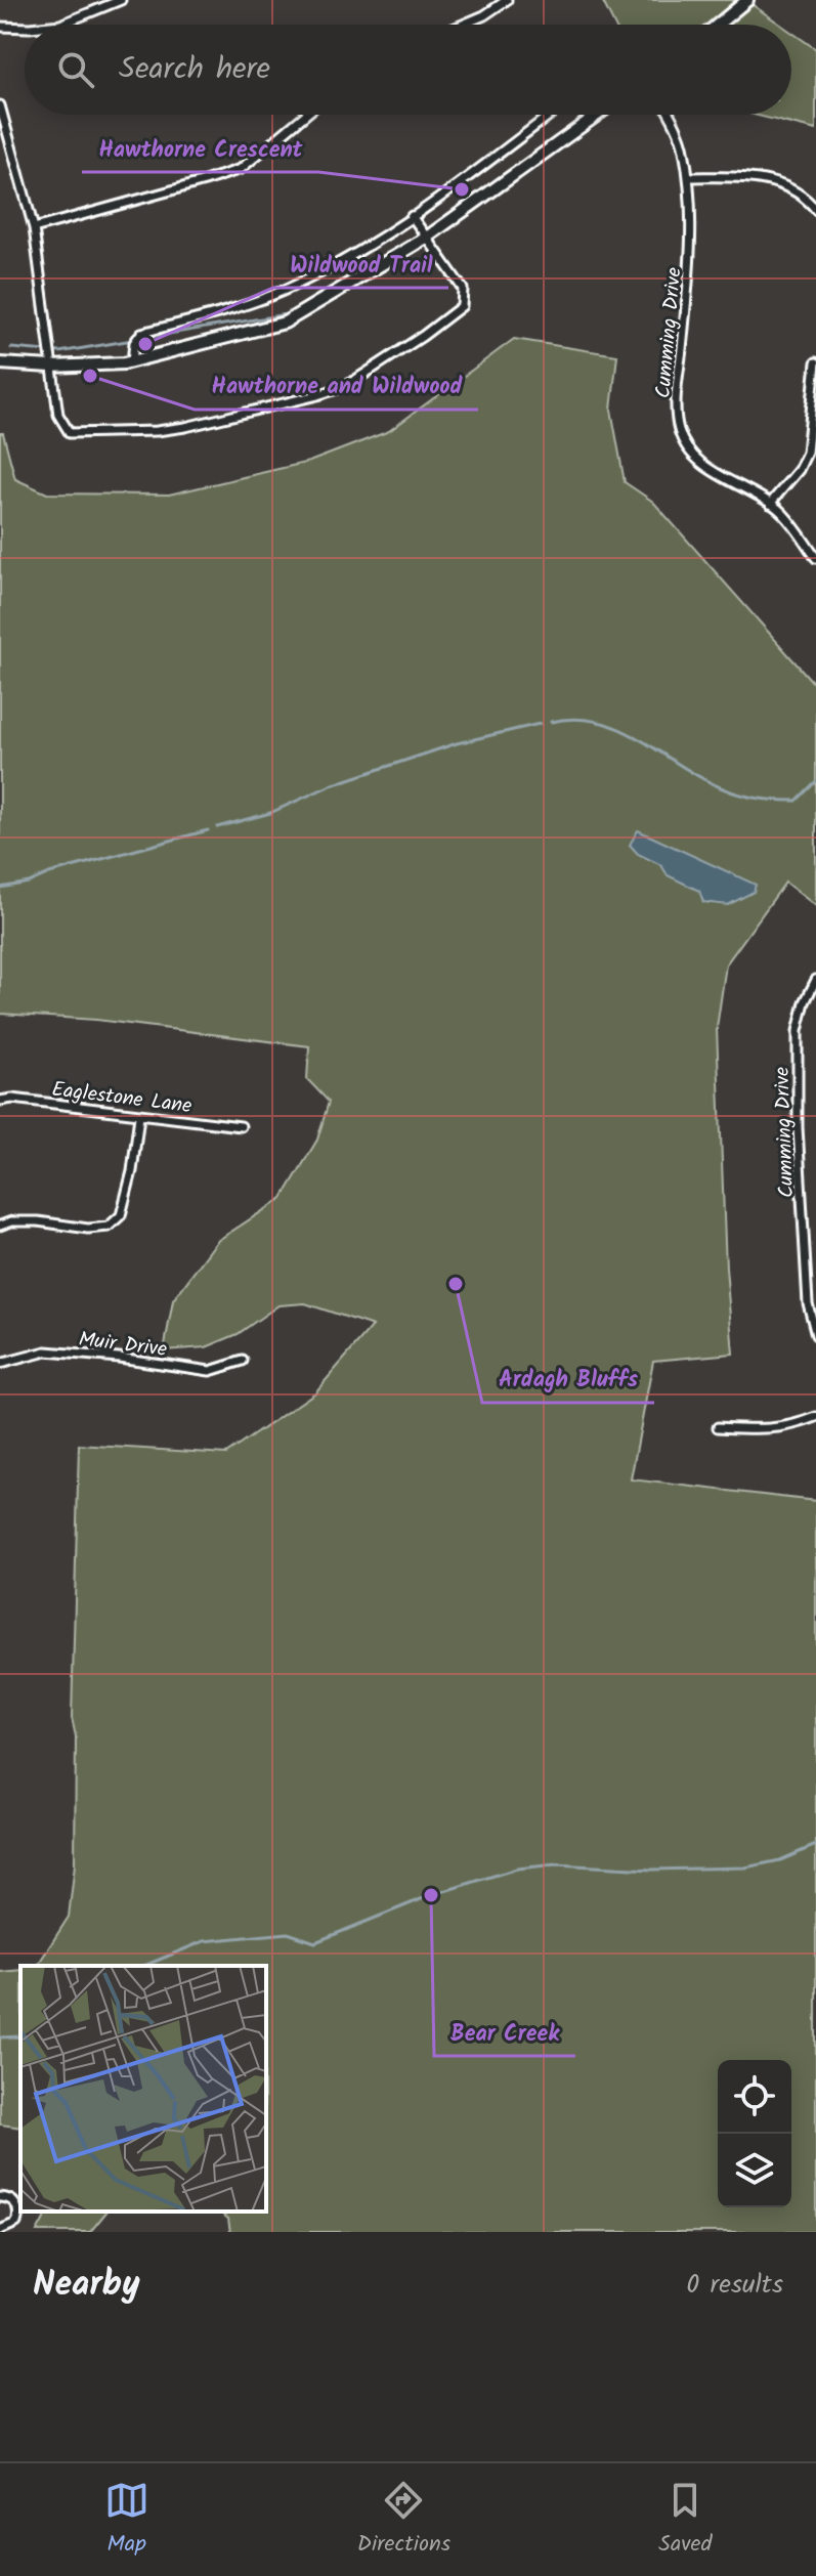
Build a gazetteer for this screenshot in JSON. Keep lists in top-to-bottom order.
{
  "streets": {
    "street": ["Cumming Drive", "Eaglestone Lane", "Muir Drive"]
  },
  "places": [
    "Hawthorne Crescent",
    "Wildwood Trail",
    "Hawthorne and Wildwood",
    "Ardagh Bluffs",
    "Bear Creek"
  ],
  "page": {
    "search": "Search here",
    "heading": ["Nearby", "0 results"],
    "nav": ["Map", "Directions", "Saved"]
  }
}
